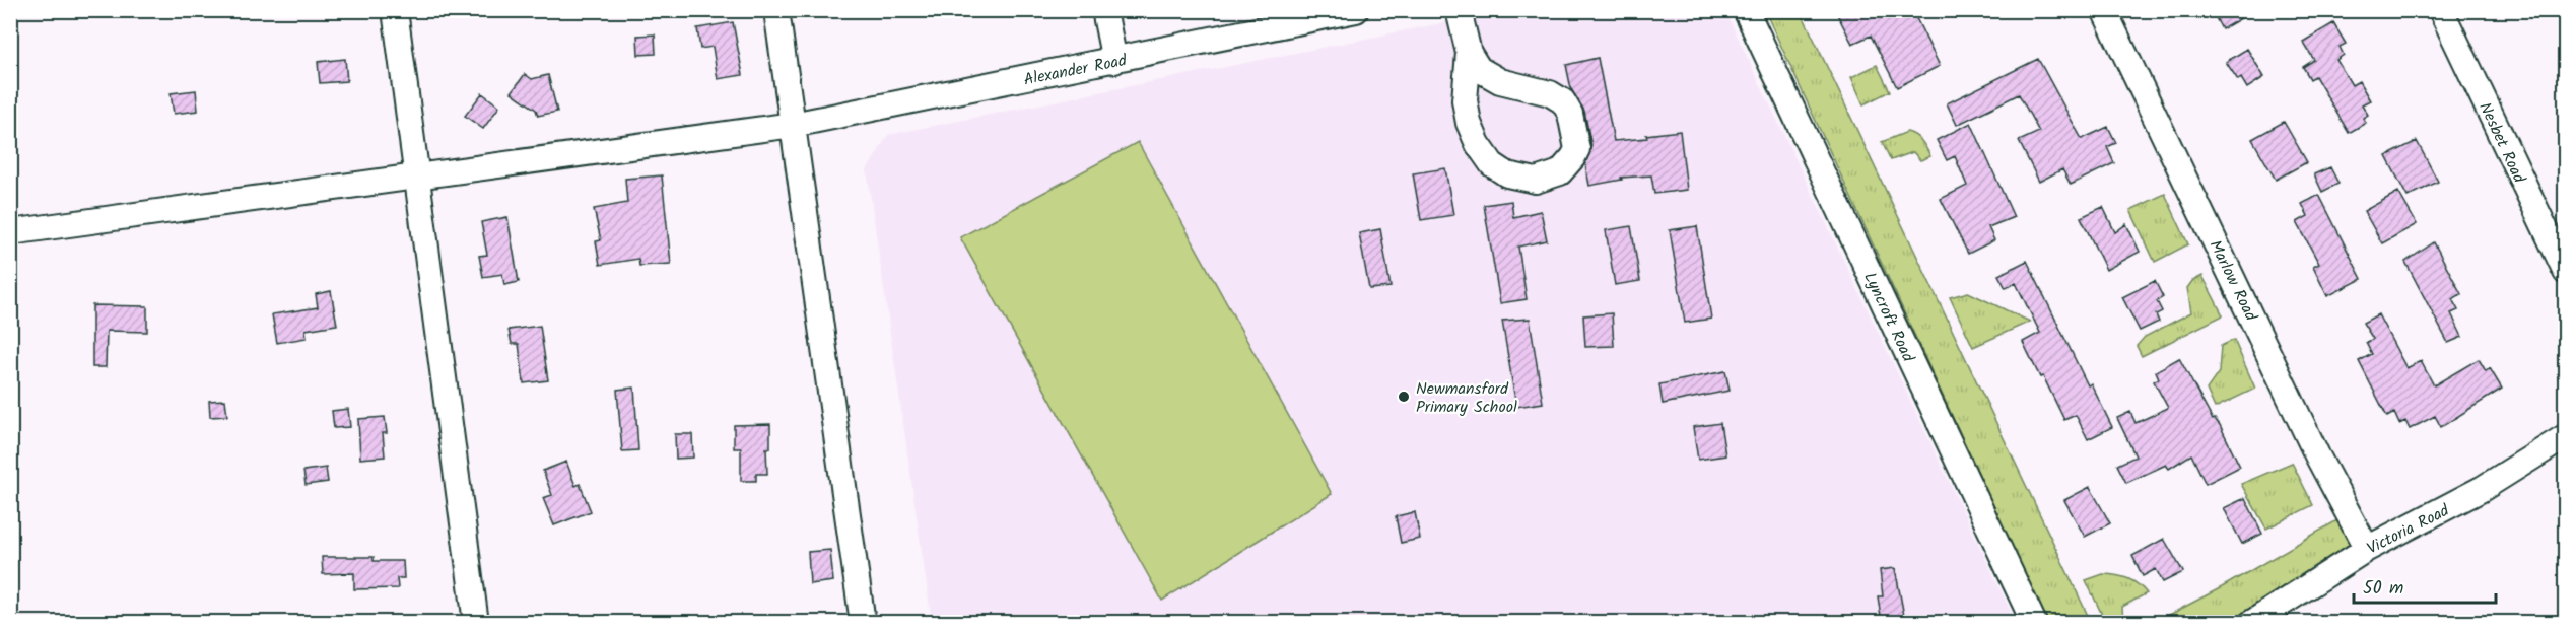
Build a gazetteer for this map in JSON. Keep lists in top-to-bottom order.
{
  "streets": {
    "street": [
      "Alexander Road",
      "Nesbet Road",
      "Marlow Road",
      "Lyncroft Road",
      "Victoria Road"
    ]
  },
  "crossings": [
    ["Marlow Road", "Victoria Road"]
  ],
  "places": ["Newmansford Primary School"],
  "scale_bar": "50 m"
}
